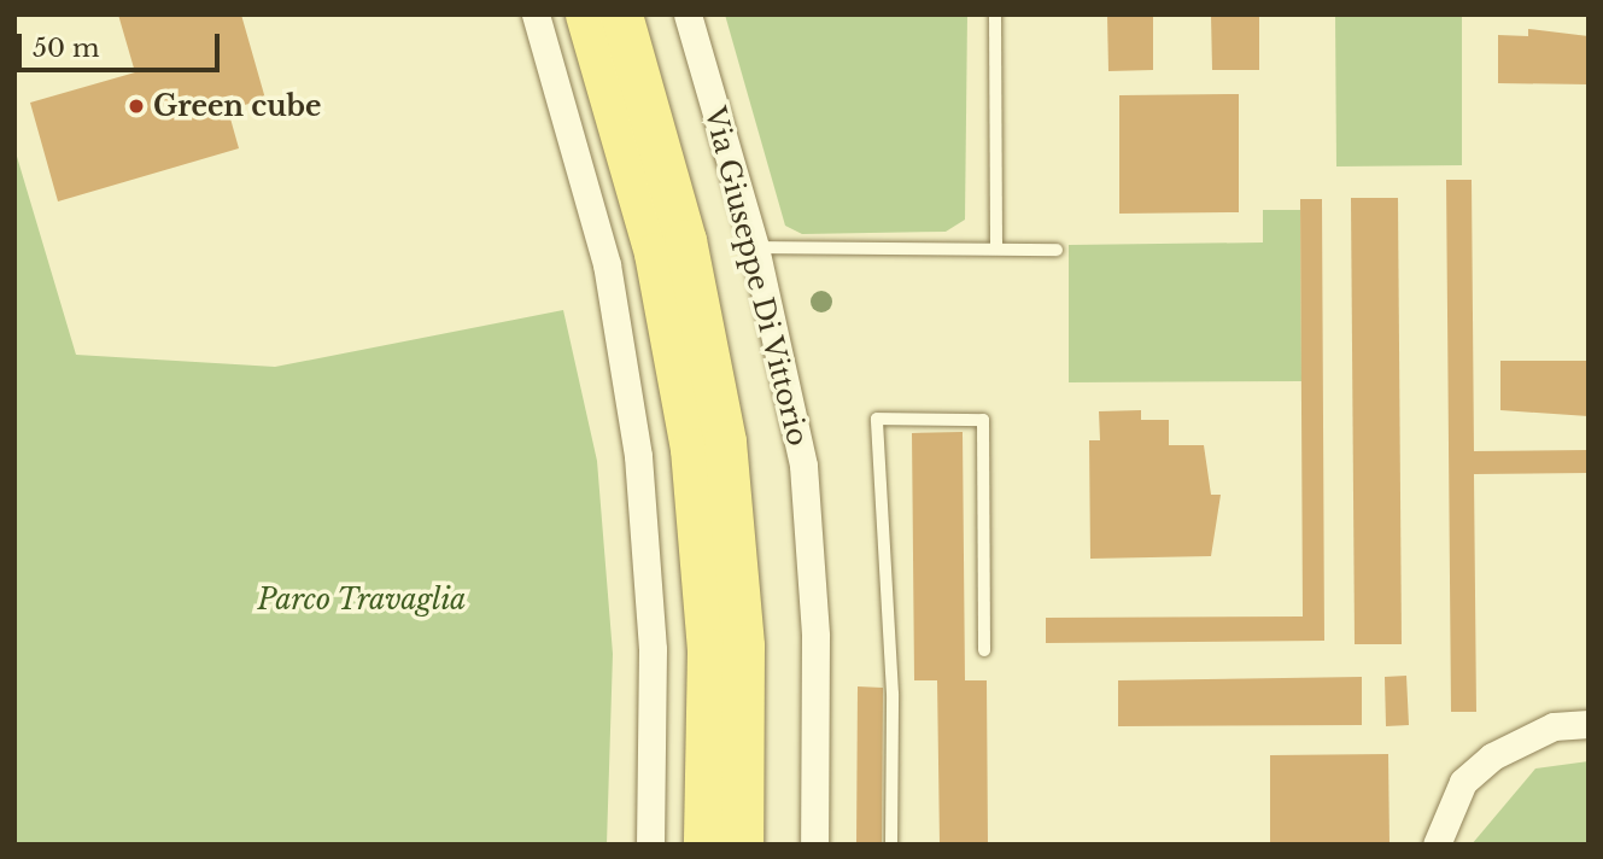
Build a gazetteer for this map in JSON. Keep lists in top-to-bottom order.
{
  "streets": {
    "street": ["Via Giuseppe Di Vittorio"]
  },
  "parks": ["Parco Travaglia"],
  "places": ["Green cube"],
  "scale_bar": "50 m"
}
